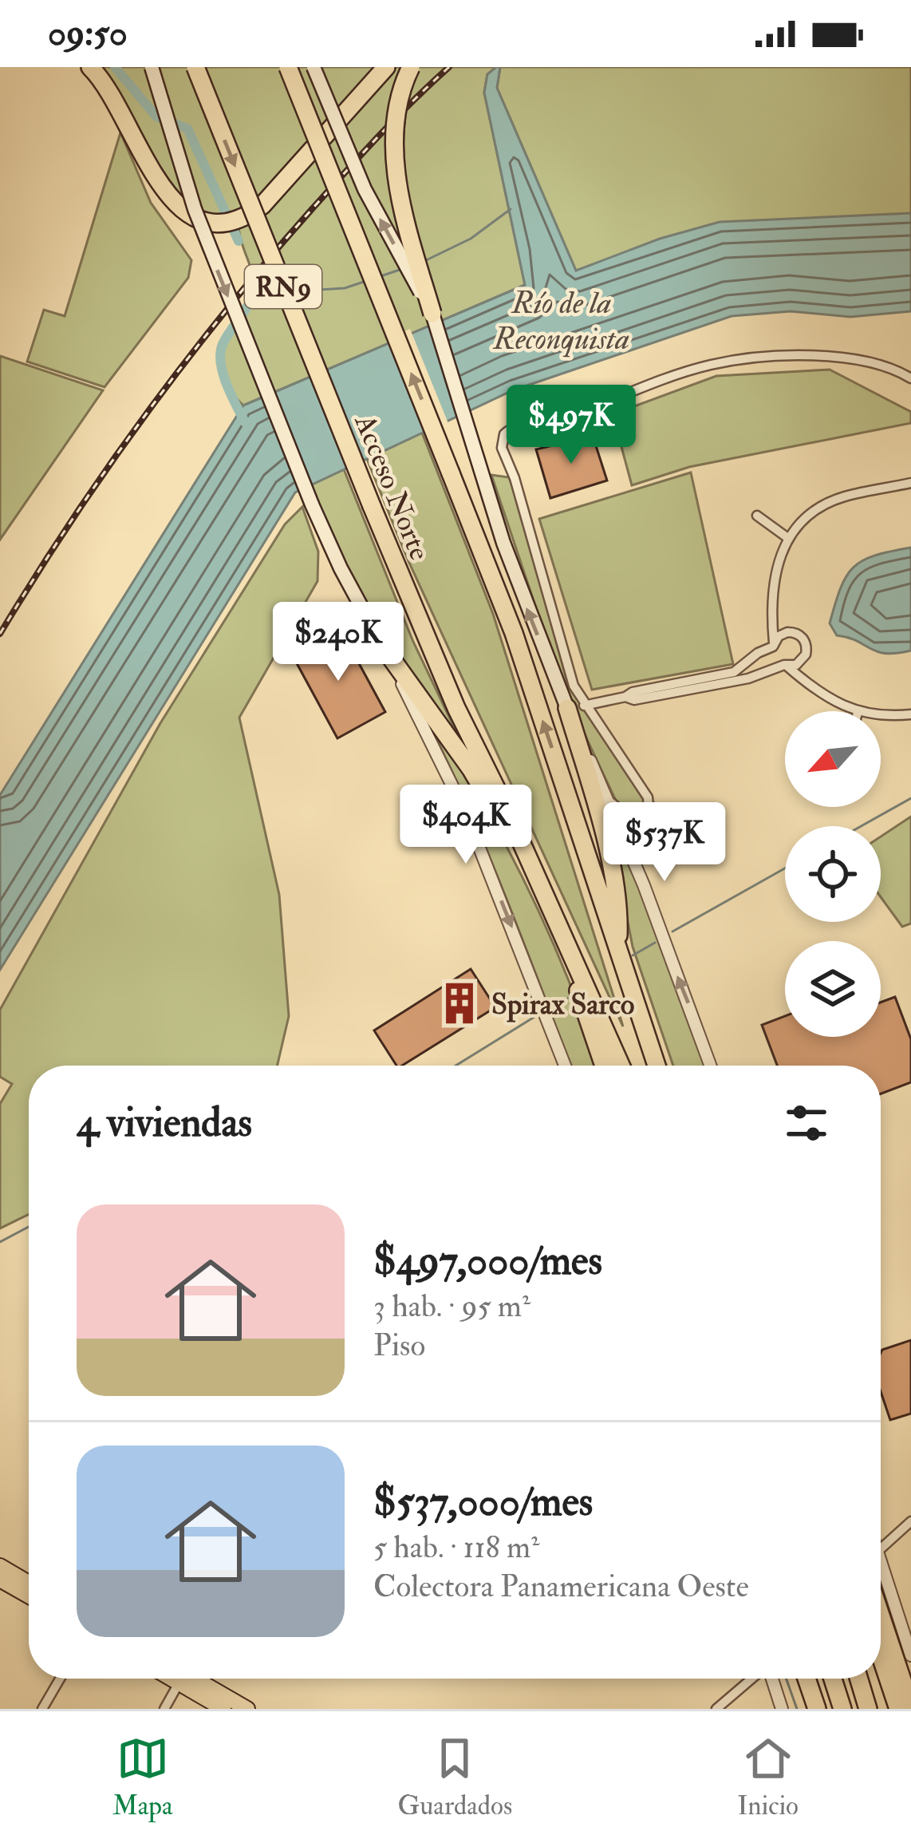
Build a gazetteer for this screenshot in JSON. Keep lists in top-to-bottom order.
{
  "streets": {
    "highway": ["RN9", "Acceso Norte"]
  },
  "water": ["Río de la Reconquista"],
  "places": {
    "building": ["Spirax Sarco"]
  },
  "north": "bottom left",
  "page": {
    "status": "09:50",
    "price": [
      "$497K",
      "$240K",
      "$404K",
      "$537K"
    ],
    "heading": "4 viviendas",
    "list": [
      {
        "name": "$497,000/mes",
        "note": "3 hab. · 95 m² · Piso"
      },
      {
        "name": "$537,000/mes",
        "note": "5 hab. · 118 m² · Colectora Panamericana Oeste"
      }
    ],
    "tabs": ["Mapa", "Guardados", "Inicio"]
  }
}
